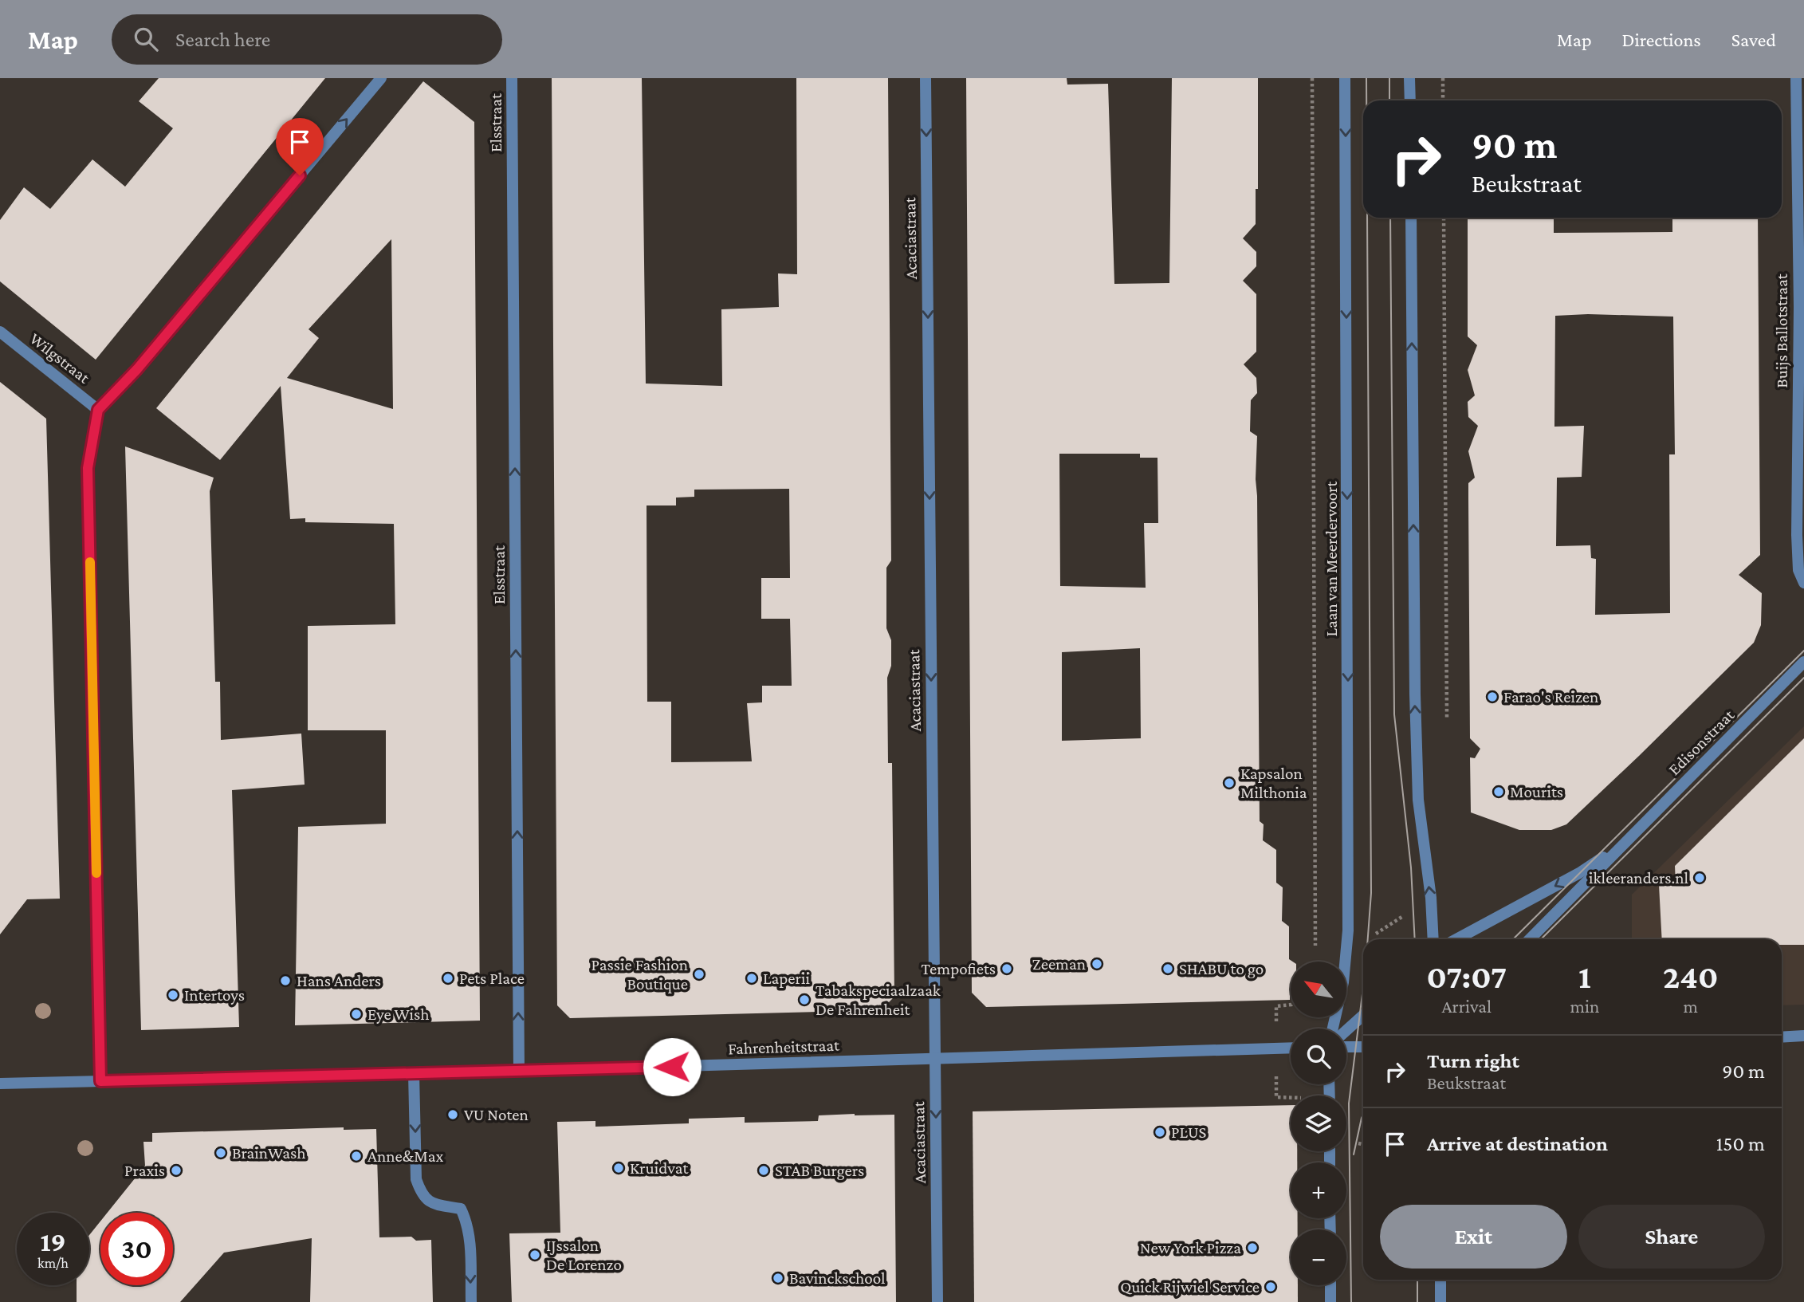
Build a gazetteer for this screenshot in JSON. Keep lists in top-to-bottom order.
{
  "streets": {
    "street": [
      "Elsstraat",
      "Acaciastraat",
      "Buijs Ballotstraat",
      "Wilgstraat",
      "Laan van Meerdervoort",
      "Edisonstraat",
      "Fahrenheitstraat"
    ]
  },
  "crossings": [
    ["Elsstraat", "Fahrenheitstraat"],
    ["Acaciastraat", "Fahrenheitstraat"]
  ],
  "one_way": ["Elsstraat", "Acaciastraat"],
  "places": [
    "Farao's Reizen",
    "Kapsalon Milthonia",
    "Mourits",
    "ikleeranders.nl",
    "Zeeman",
    "Tempofiets",
    "SHABU to go",
    "Passie Fashion Boutique",
    "Pets Place",
    "Laperii",
    "Hans Anders",
    "Intertoys",
    "Tabakspeciaalzaak De Fahrenheit",
    "Eye Wish",
    "VU Noten",
    "PLUS",
    "BrainWash",
    "Anne&Max",
    "Kruidvat",
    "Praxis",
    "STAB Burgers",
    "New York Pizza",
    "IJssalon De Lorenzo",
    "Bavinckschool",
    "Quick Rijwiel Service"
  ],
  "north": "top left",
  "page": {
    "header": "Map",
    "search": "Search here",
    "nav": ["Map", "Directions", "Saved"],
    "turn": ["90 m", "Beukstraat"],
    "eta": [
      "07:07",
      "Arrival",
      "1",
      "min",
      "240",
      "m"
    ],
    "map_buttons": ["+", "−"],
    "list": [
      {
        "name": "Turn right",
        "note": "Beukstraat",
        "value": "90 m"
      },
      {
        "name": "Arrive at destination",
        "value": "150 m"
      }
    ],
    "buttons": ["Exit", "Share"],
    "speed": "19 km/h",
    "limit": "30"
  }
}
